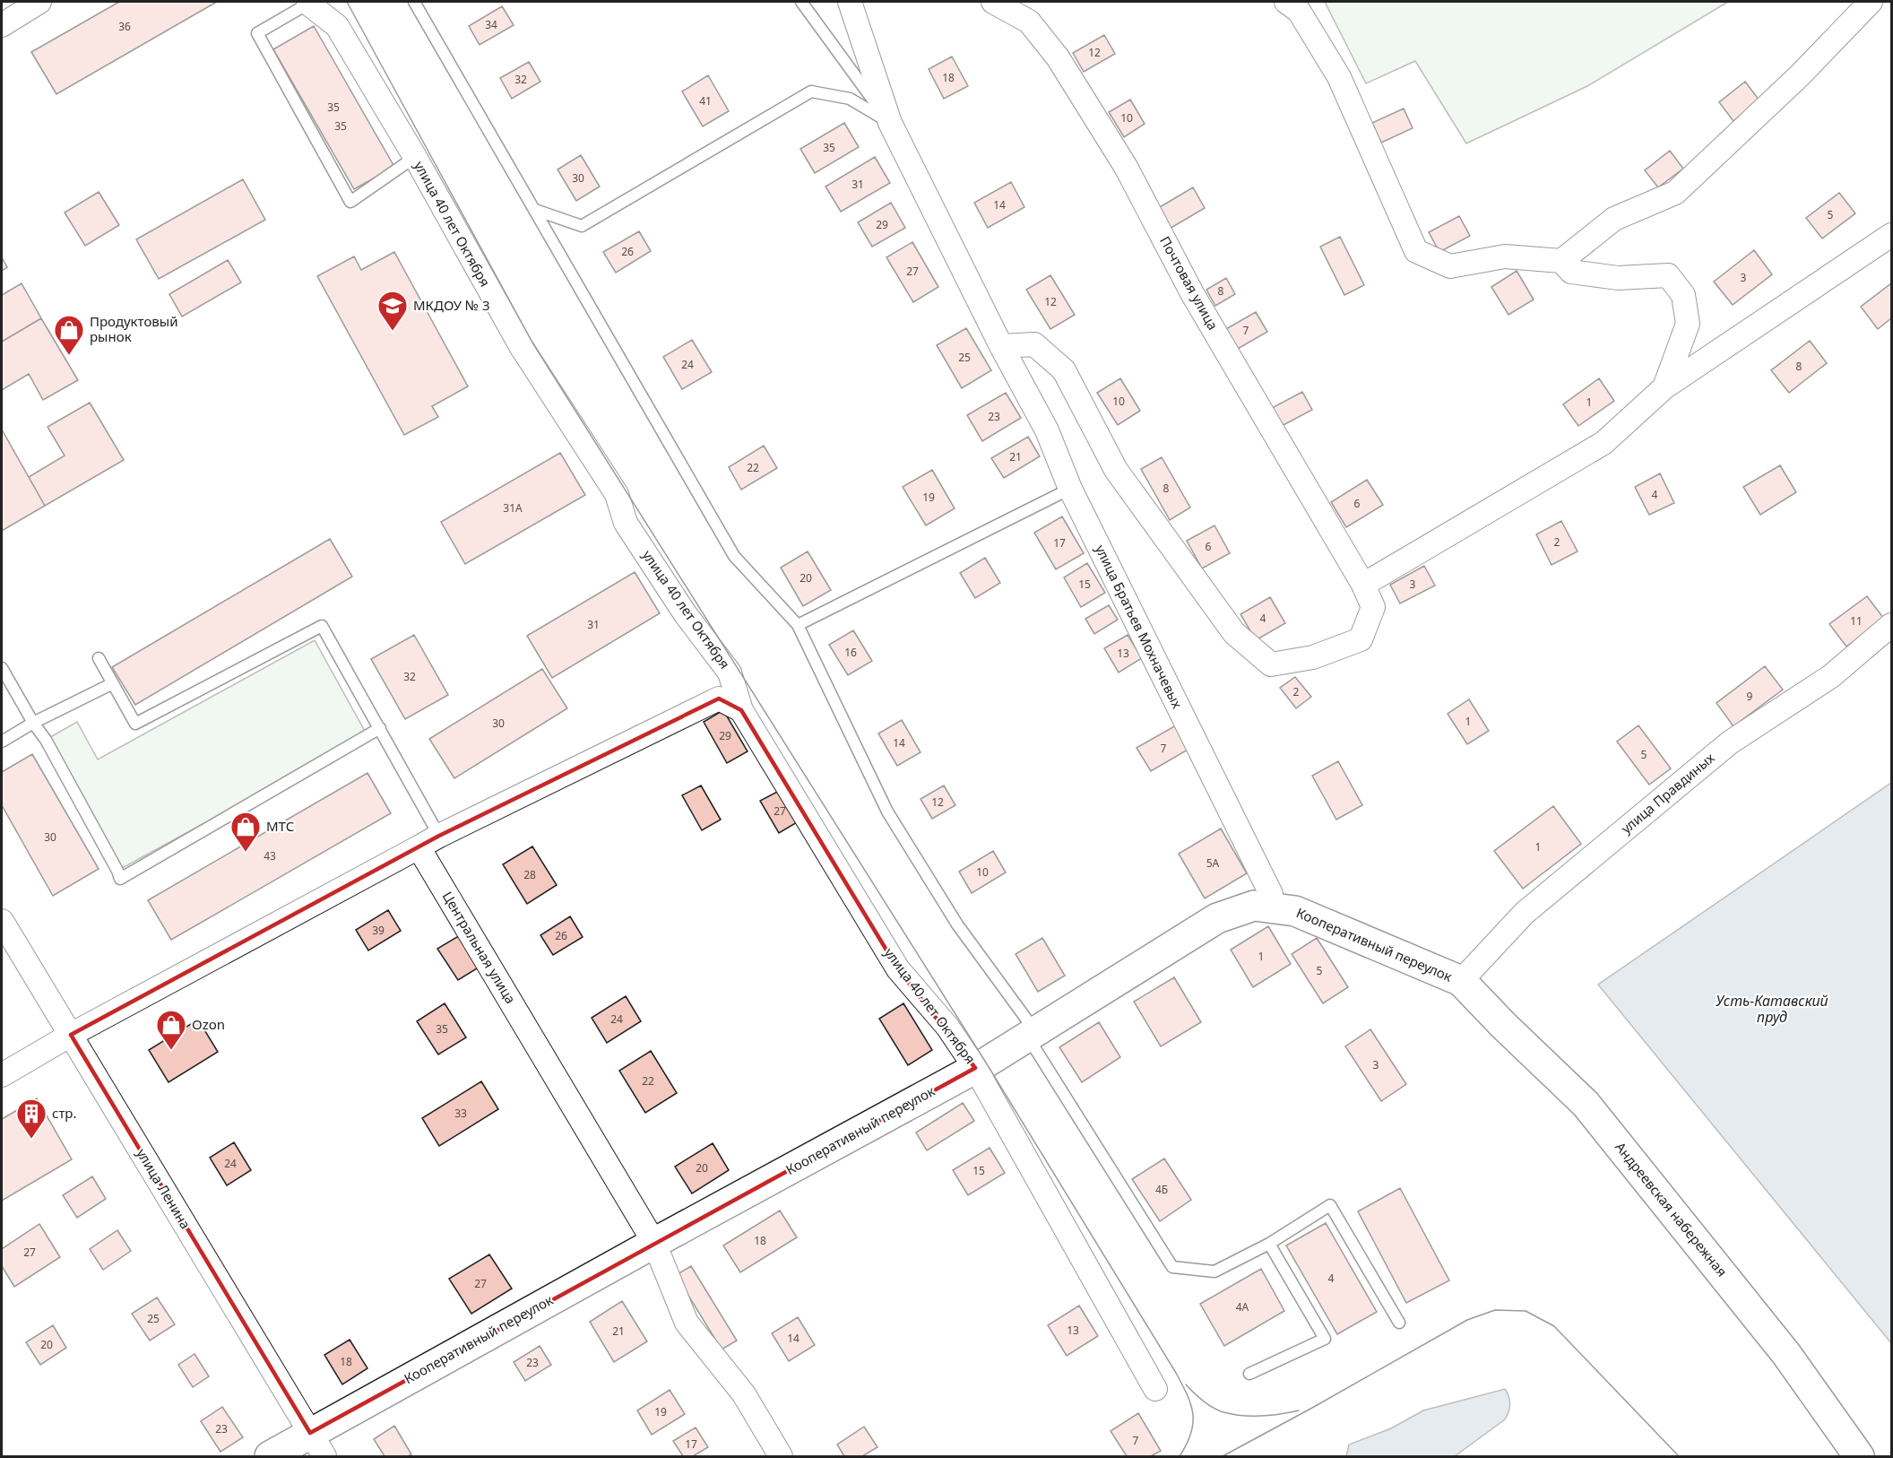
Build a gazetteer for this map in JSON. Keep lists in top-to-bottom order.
{
  "streets": {
    "main road": ["Кооперативный переулок", "Андреевская набережная"],
    "street": [
      "улица 40 лет Октября",
      "Почтовая улица",
      "улица Братьев Мохначевых",
      "улица Правдиных",
      "Центральная улица",
      "улица Ленина"
    ]
  },
  "crossings": [
    ["улица 40 лет Октября", "Кооперативный переулок"],
    ["Почтовая улица", "улица Братьев Мохначевых"],
    ["улица Братьев Мохначевых", "Кооперативный переулок"],
    ["улица Правдиных", "Кооперативный переулок"],
    ["улица Правдиных", "Андреевская набережная"],
    ["Кооперативный переулок", "Центральная улица"],
    ["Кооперативный переулок", "улица Ленина"],
    ["Кооперативный переулок", "Андреевская набережная"]
  ],
  "water": ["Усть-Катавский пруд"],
  "places": {
    "school or university": ["МКДОУ № 3"],
    "shop": ["Продуктовый рынок", "МТС", "Ozon"],
    "building": ["стр."]
  },
  "house_numbers": [
    "34",
    "36",
    "12",
    "18",
    "32",
    "41",
    "35",
    "10",
    "35",
    "35",
    "30",
    "31",
    "14",
    "5",
    "29",
    "26",
    "27",
    "3",
    "8",
    "12",
    "7",
    "25",
    "24",
    "8",
    "10",
    "1",
    "23",
    "21",
    "22",
    "8",
    "4",
    "19",
    "6",
    "31А",
    "2",
    "17",
    "6",
    "20",
    "15",
    "3",
    "4",
    "11",
    "31",
    "16",
    "13",
    "32",
    "2",
    "9",
    "1",
    "30",
    "29",
    "14",
    "7",
    "5",
    "12",
    "27",
    "30",
    "1",
    "43",
    "5А",
    "10",
    "28",
    "39",
    "26",
    "1",
    "5",
    "24",
    "35",
    "3",
    "22",
    "33",
    "24",
    "20",
    "15",
    "4Б",
    "18",
    "27",
    "4",
    "27",
    "4А",
    "25",
    "13",
    "21",
    "14",
    "20",
    "18",
    "23",
    "19",
    "23",
    "7",
    "17"
  ]
}
